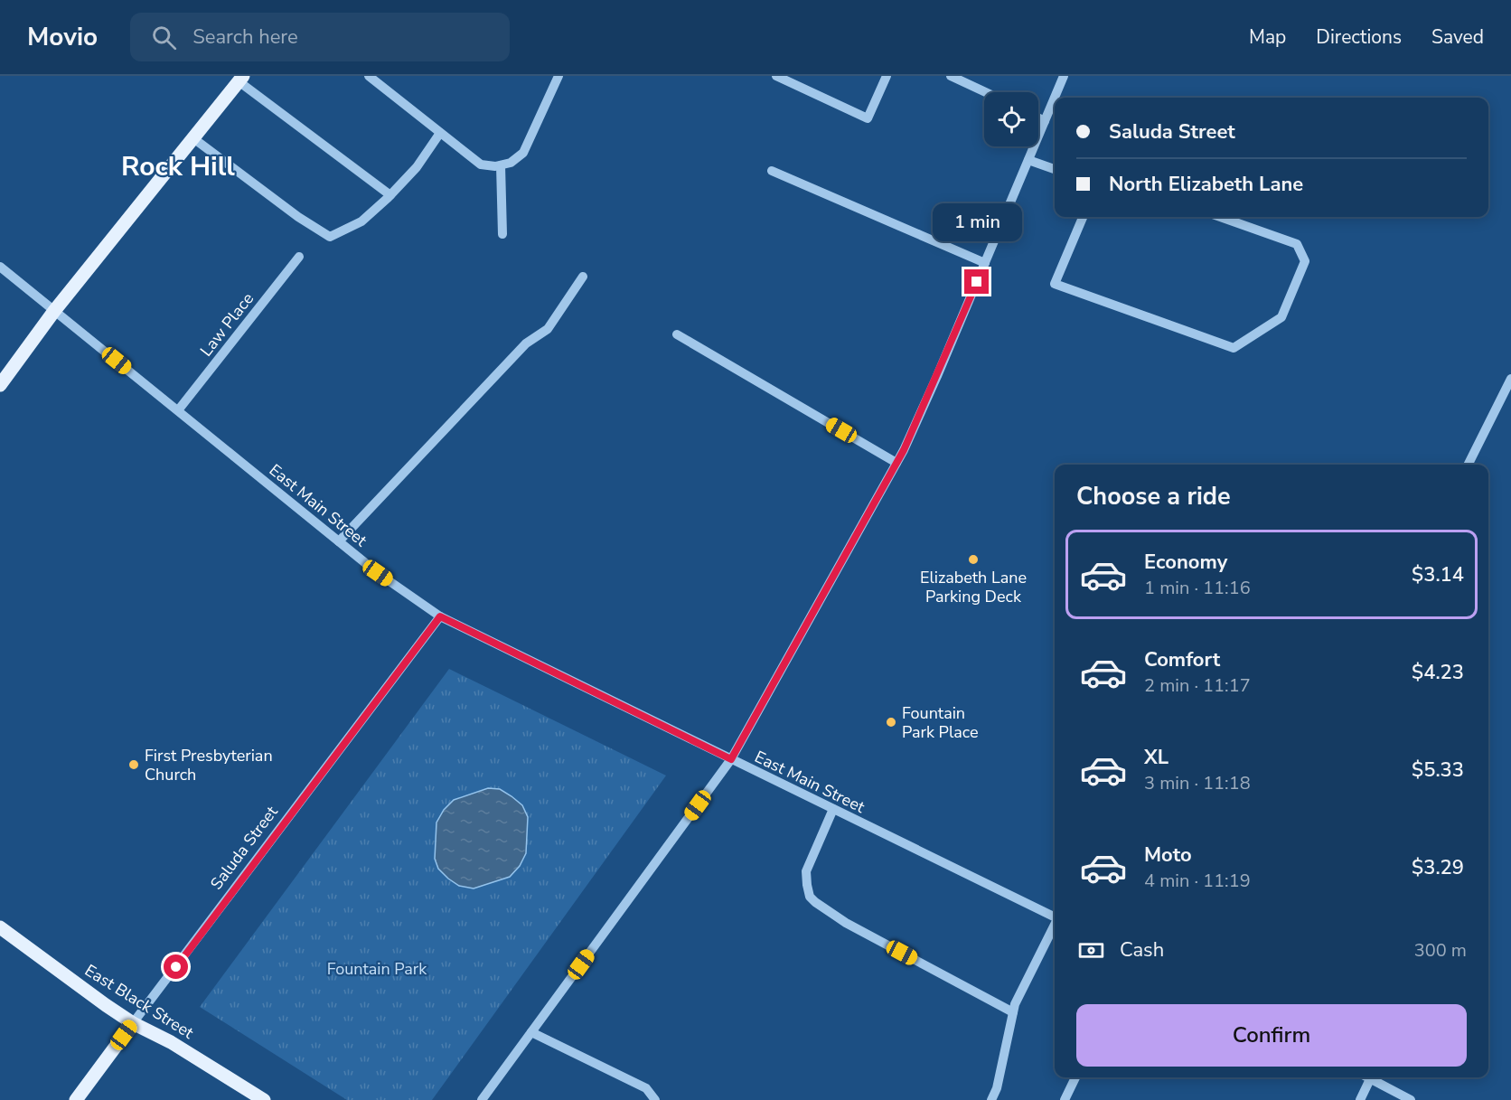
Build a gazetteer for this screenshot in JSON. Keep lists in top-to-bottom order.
{
  "streets": {
    "main road": ["Saluda Street", "East Black Street"],
    "street": ["Law Place", "East Main Street"]
  },
  "crossings": [
    ["Law Place", "East Main Street"],
    ["East Main Street", "Saluda Street"],
    ["Saluda Street", "East Black Street"]
  ],
  "districts": ["Rock Hill"],
  "parks": ["Fountain Park"],
  "places": ["Elizabeth Lane Parking Deck", "Fountain Park Place", "First Presbyterian Church"],
  "page": {
    "header": "Movio",
    "search": "Search here",
    "nav": ["Map", "Directions", "Saved"],
    "banner": ["Saluda Street", "North Elizabeth Lane"],
    "bubble": "1 min",
    "heading": "Choose a ride",
    "list": [
      {
        "name": "Economy",
        "note": "1 min · 11:16",
        "value": "$3.14"
      },
      {
        "name": "Comfort",
        "note": "2 min · 11:17",
        "value": "$4.23"
      },
      {
        "name": "XL",
        "note": "3 min · 11:18",
        "value": "$5.33"
      },
      {
        "name": "Moto",
        "note": "4 min · 11:19",
        "value": "$3.29"
      }
    ],
    "pay": ["Cash", "300 m"],
    "buttons": "Confirm"
  }
}
